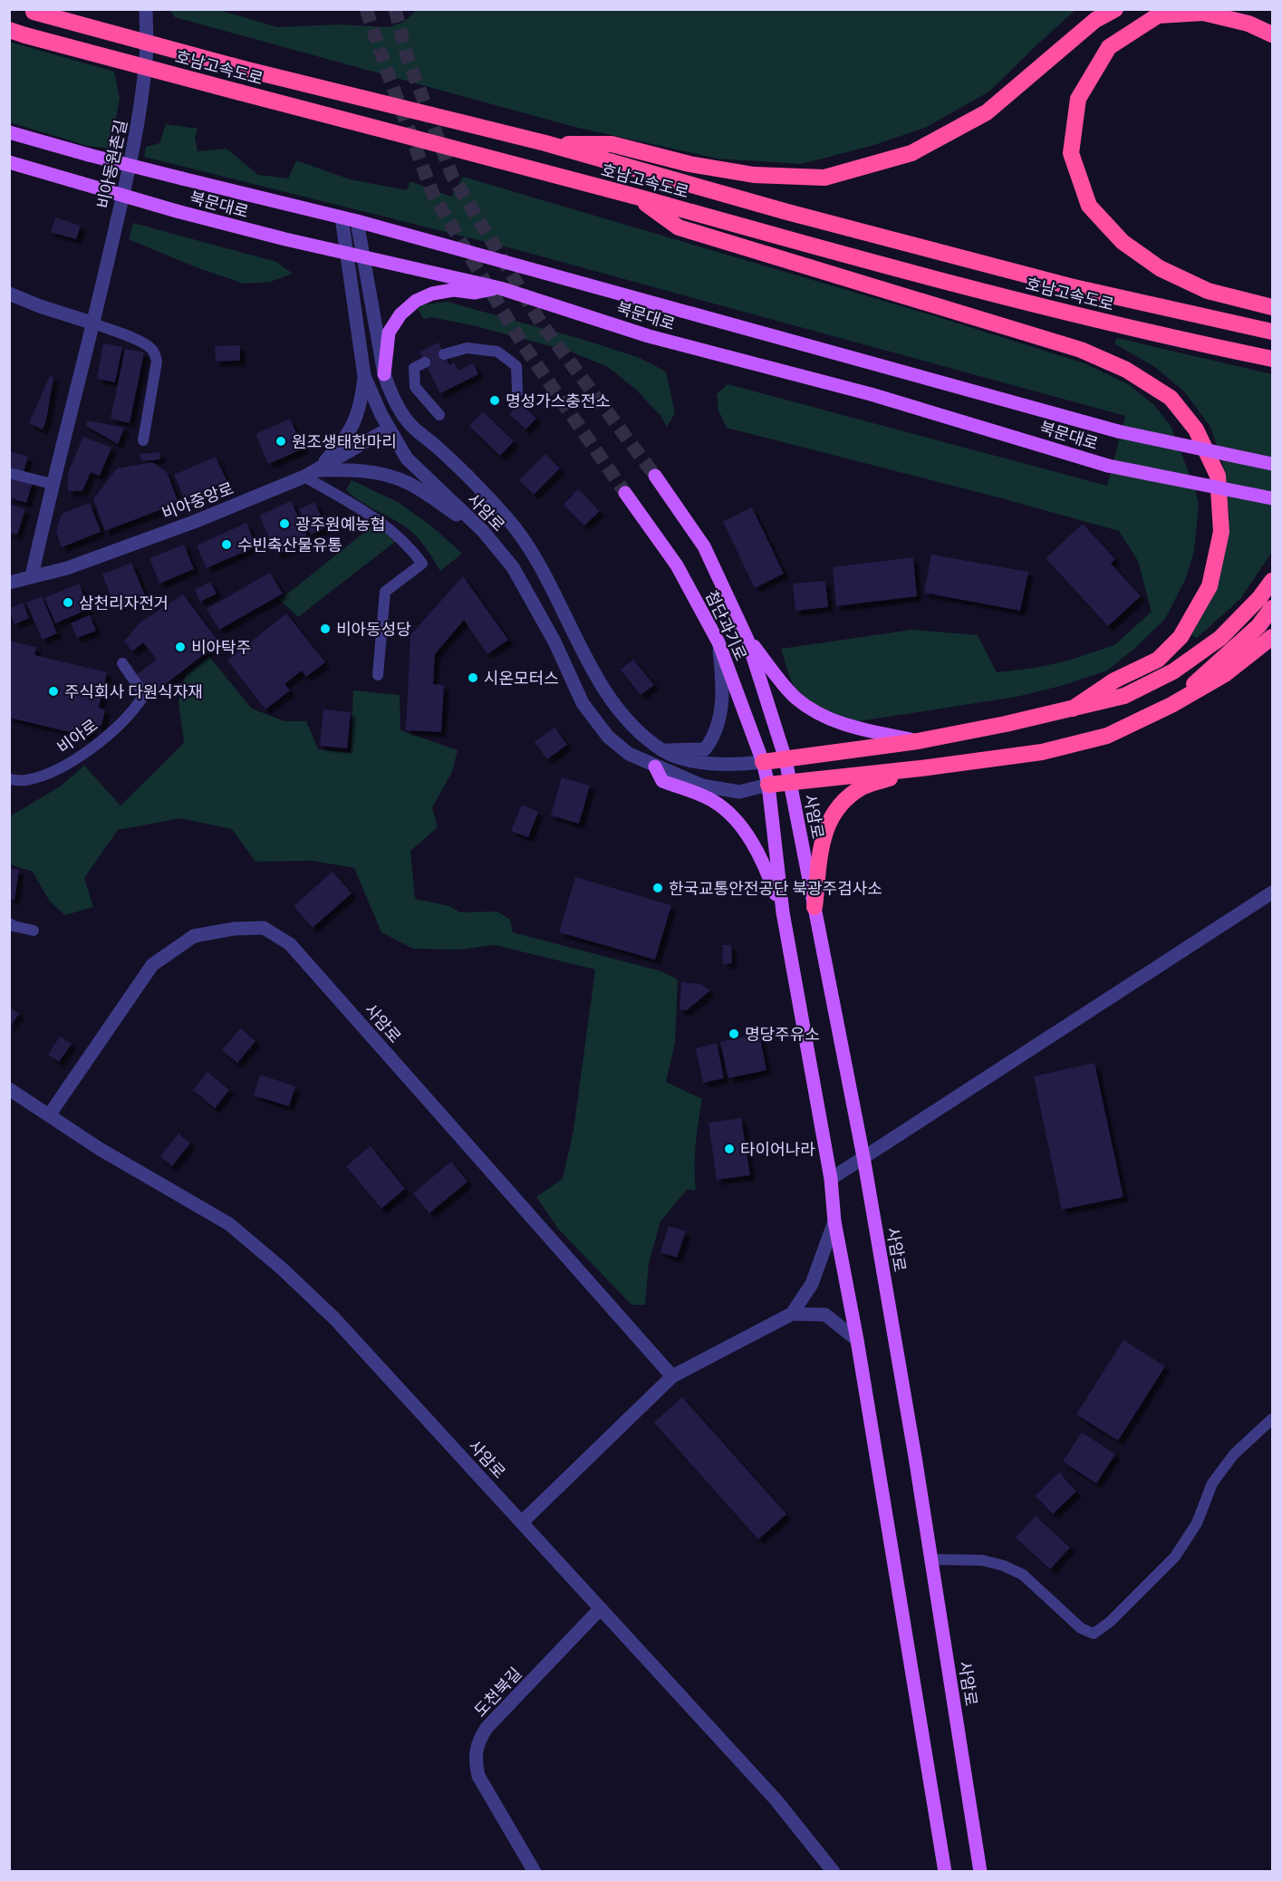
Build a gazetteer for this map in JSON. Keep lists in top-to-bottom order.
{
  "streets": {
    "highway": ["호남고속도로"],
    "main road": ["북문대로", "사암로", "첨단과기로"],
    "street": ["비아동원촌길", "비아중앙로", "도천북길"],
    "lane": ["비아로"]
  },
  "crossings": [
    ["비아동원촌길", "비아중앙로"],
    ["북문대로", "사암로"],
    ["비아중앙로", "사암로"],
    ["사암로", "첨단과기로"],
    ["사암로", "도천북길"]
  ],
  "places": [
    "명성가스충전소",
    "원조생태한마리",
    "광주원예농협",
    "수빈축산물유통",
    "삼천리자전거",
    "비아동성당",
    "비아탁주",
    "시온모터스",
    "주식회사 다원식자재",
    "한국교통안전공단 북광주검사소",
    "명당주유소",
    "타이어나라"
  ]
}
